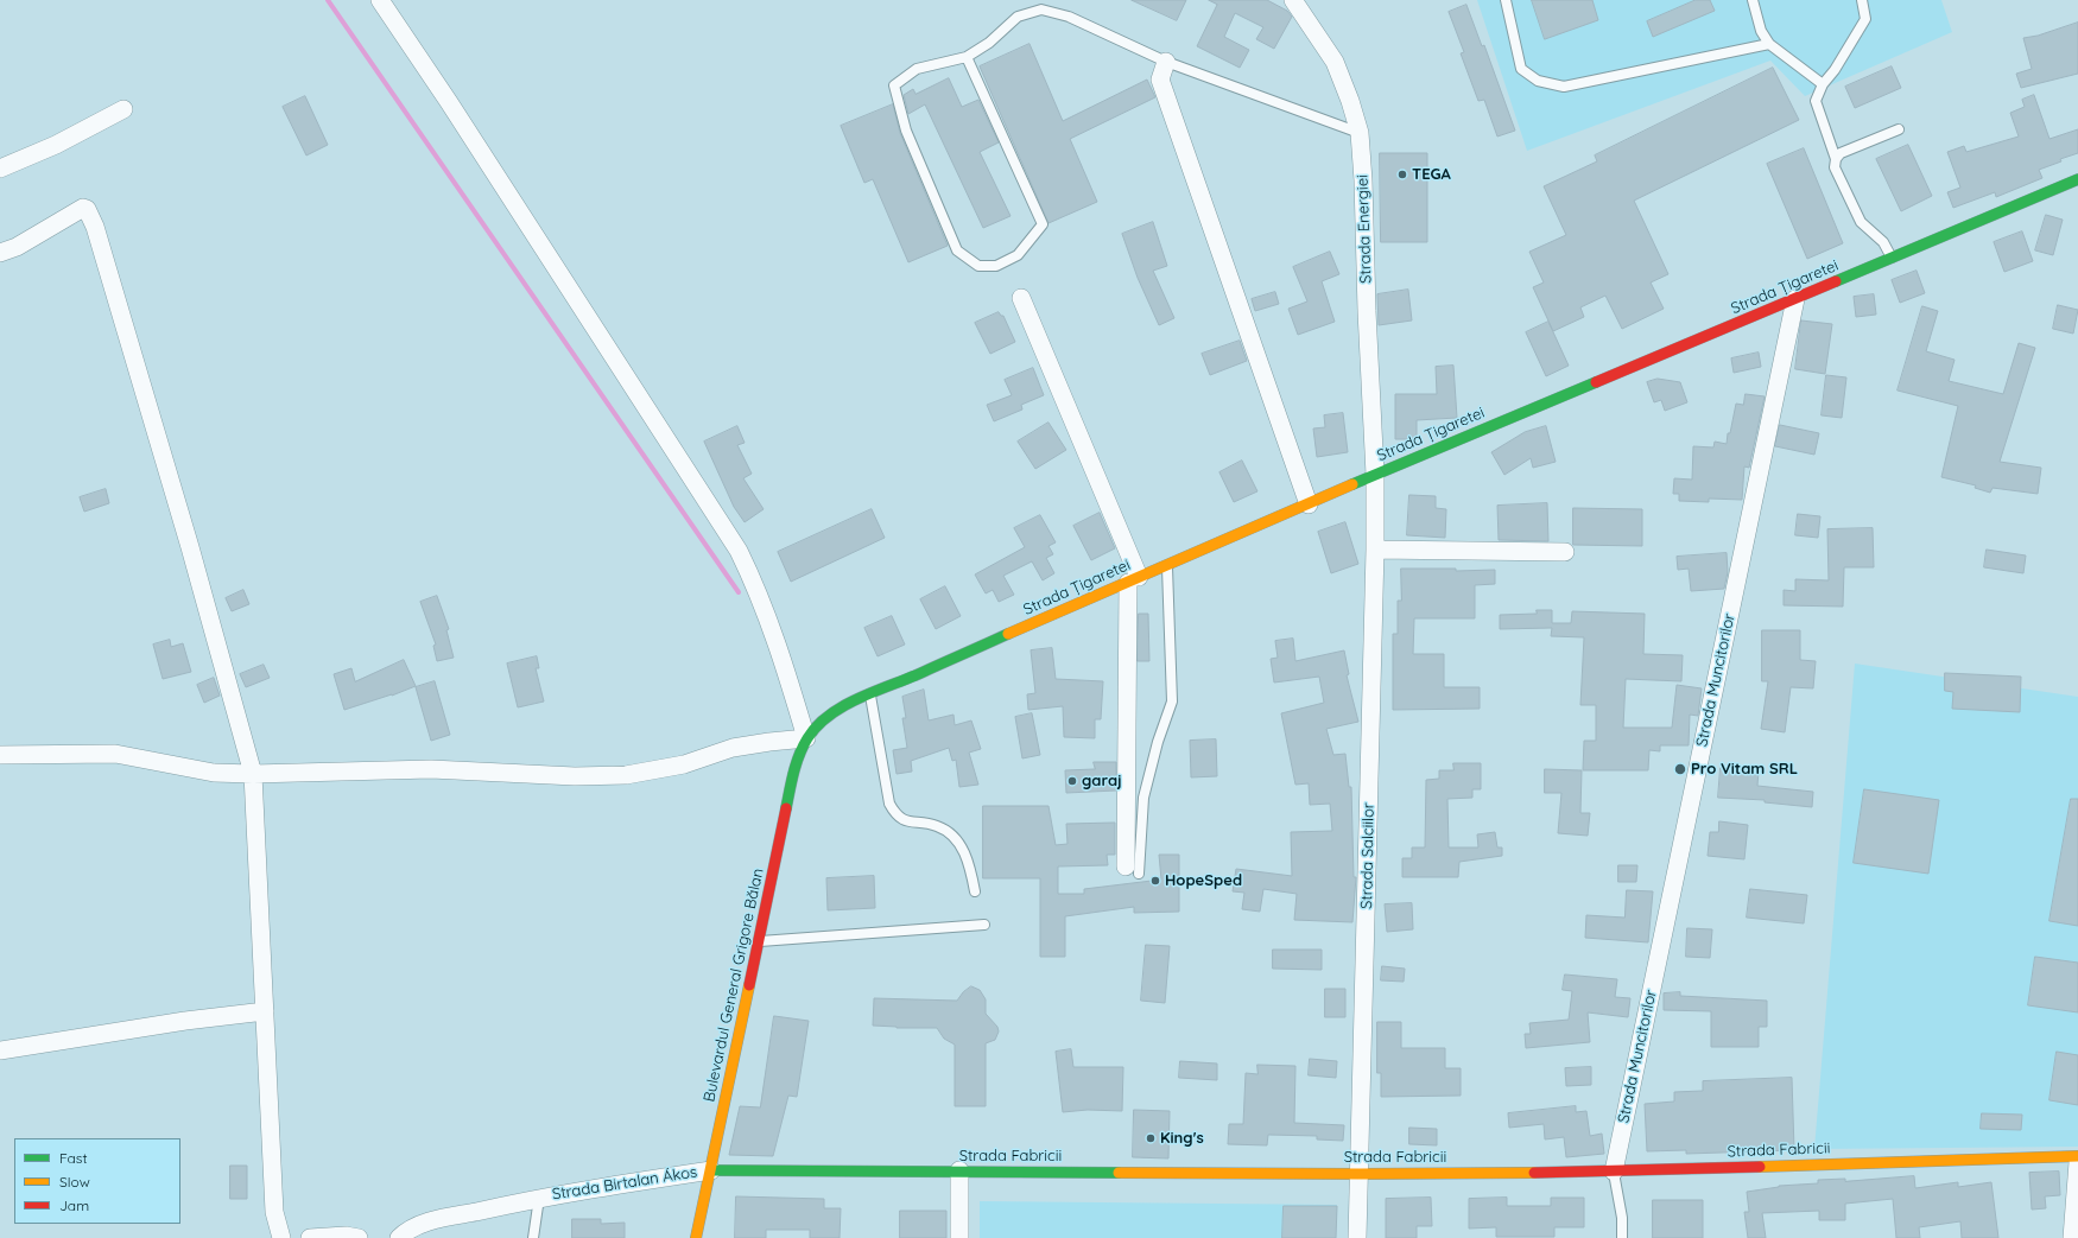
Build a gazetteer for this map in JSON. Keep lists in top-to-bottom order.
{
  "streets": {
    "main road": ["Strada Țigaretei", "Bulevardul General Grigore Bălan", "Strada Fabricii"],
    "street": [
      "Strada Energiei",
      "Strada Muncitorilor",
      "Strada Salciilor",
      "Strada Birtalan Ákos"
    ]
  },
  "crossings": [
    ["Strada Energiei", "Strada Țigaretei"],
    ["Strada Energiei", "Strada Salciilor"],
    ["Strada Țigaretei", "Strada Muncitorilor"],
    ["Strada Țigaretei", "Strada Salciilor"],
    ["Strada Țigaretei", "Bulevardul General Grigore Bălan"],
    ["Strada Muncitorilor", "Strada Fabricii"],
    ["Strada Salciilor", "Strada Fabricii"],
    ["Bulevardul General Grigore Bălan", "Strada Fabricii"],
    ["Bulevardul General Grigore Bălan", "Strada Birtalan Ákos"],
    ["Strada Fabricii", "Strada Birtalan Ákos"]
  ],
  "places": [
    "TEGA",
    "Pro Vitam SRL",
    "garaj",
    "HopeSped",
    "King's"
  ],
  "legend": ["Fast", "Slow", "Jam"]
}
